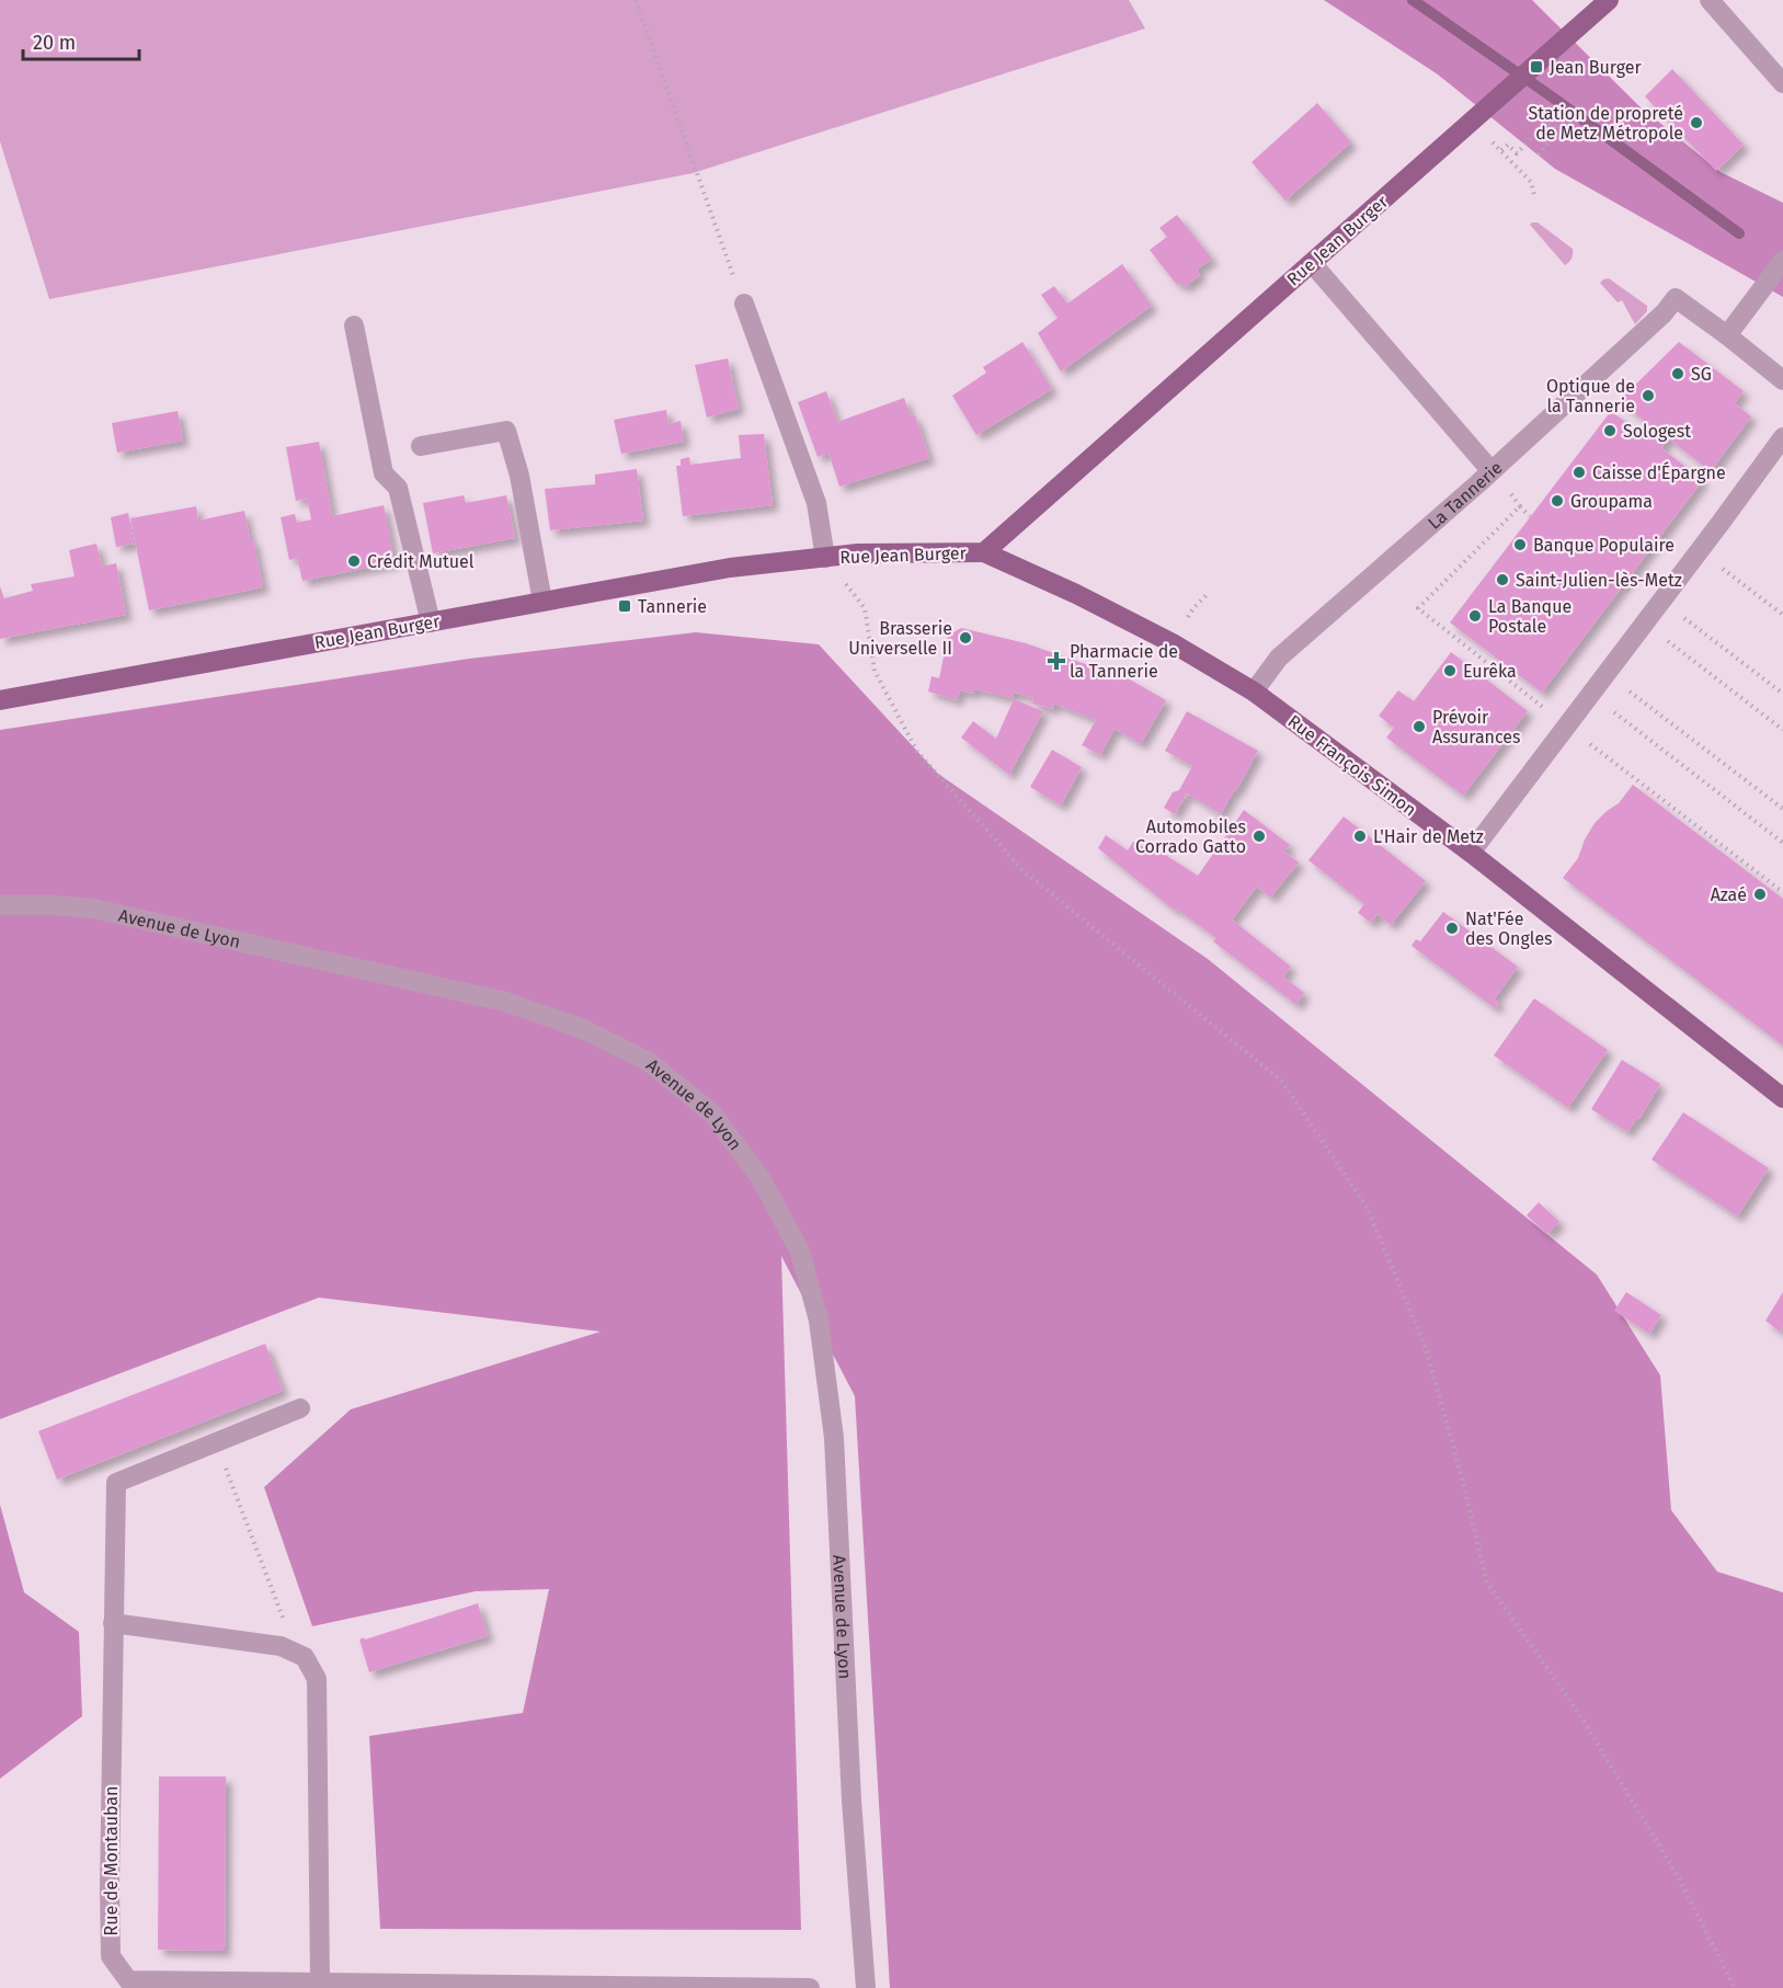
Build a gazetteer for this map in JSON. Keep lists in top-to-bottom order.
{
  "streets": {
    "main road": ["Rue Jean Burger", "Rue François Simon"],
    "street": ["La Tannerie", "Avenue de Lyon", "Rue de Montauban"]
  },
  "crossings": [
    ["Rue Jean Burger", "Rue François Simon"],
    ["La Tannerie", "Rue François Simon"]
  ],
  "places": {
    "transit": ["Jean Burger", "Tannerie"],
    "other": [
      "Station de propreté de Metz Métropole",
      "SG",
      "Optique de la Tannerie",
      "Sologest",
      "Caisse d'Épargne",
      "Groupama",
      "Banque Populaire",
      "Crédit Mutuel",
      "Saint-Julien-lès-Metz",
      "La Banque Postale",
      "Brasserie Universelle II",
      "Eurêka",
      "Prévoir Assurances",
      "Automobiles Corrado Gatto",
      "L'Hair de Metz",
      "Azaé",
      "Nat'Fée des Ongles"
    ],
    "health": ["Pharmacie de la Tannerie"]
  },
  "scale_bar": "20 m"
}
